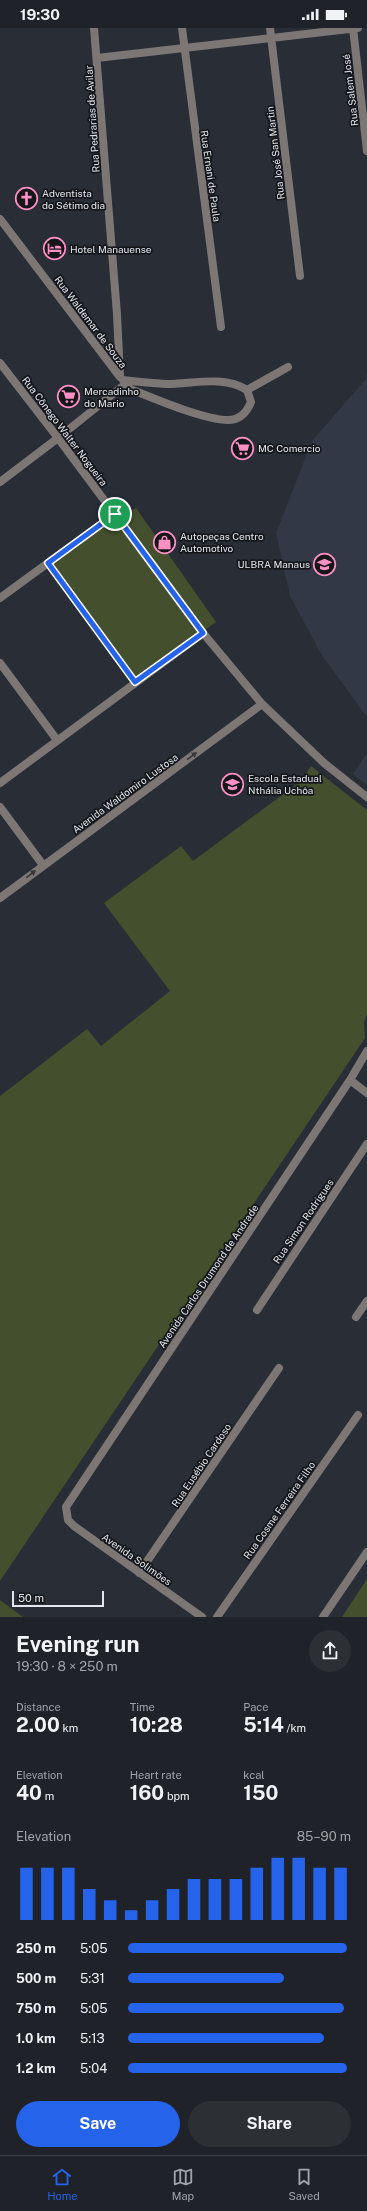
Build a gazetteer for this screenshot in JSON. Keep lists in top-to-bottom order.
{
  "streets": {
    "street": [
      "Rua Salem José",
      "Rua Pedrarias de Avilar",
      "Rua José San Martin",
      "Rua Ernani de Paula",
      "Rua Waldemar de Souza",
      "Rua Cônego Walter Nogueira",
      "Avenida Waldomiro Lustosa",
      "Rua Simon Rodrigues",
      "Avenida Carlos Drumond de Andrade",
      "Rua Eusébio Cardoso",
      "Rua Cosme Ferreira Filho",
      "Avenida Solimões"
    ]
  },
  "crossings": [
    ["Rua Pedrarias de Avilar", "Rua Waldemar de Souza"],
    ["Rua Cônego Walter Nogueira", "Avenida Waldomiro Lustosa"],
    ["Avenida Carlos Drumond de Andrade", "Avenida Solimões"],
    ["Rua Eusébio Cardoso", "Avenida Solimões"]
  ],
  "one_way": ["Avenida Waldomiro Lustosa"],
  "places": {
    "church": ["Adventista do Sétimo dia"],
    "hotel": ["Hotel Manauense"],
    "supermarket": ["Mercadinho do Mario", "MC Comercio"],
    "shop": ["Autopeças Centro Automotivo"],
    "school or university": ["ULBRA Manaus", "Escola Estadual Nthália Uchôa"]
  },
  "scale_bar": "50 m",
  "page": {
    "status": "19:30",
    "scale": "50 m",
    "heading": ["Evening run", "19:30 · 8 × 250 m"],
    "stats": [
      ["Distance", "2.00 km"],
      ["Time", "10:28"],
      ["Pace", "5:14 /km"],
      ["Elevation", "40 m"],
      ["Heart rate", "160 bpm"],
      ["kcal", "150"]
    ],
    "chart": ["Elevation", "85–90 m"],
    "list": [
      {
        "name": "250 m",
        "note": "5:05"
      },
      {
        "name": "500 m",
        "note": "5:31"
      },
      {
        "name": "750 m",
        "note": "5:05"
      },
      {
        "name": "1.0 km",
        "note": "5:13"
      },
      {
        "name": "1.2 km",
        "note": "5:04"
      }
    ],
    "buttons": ["Save", "Share"],
    "tabs": ["Home", "Map", "Saved"]
  }
}
